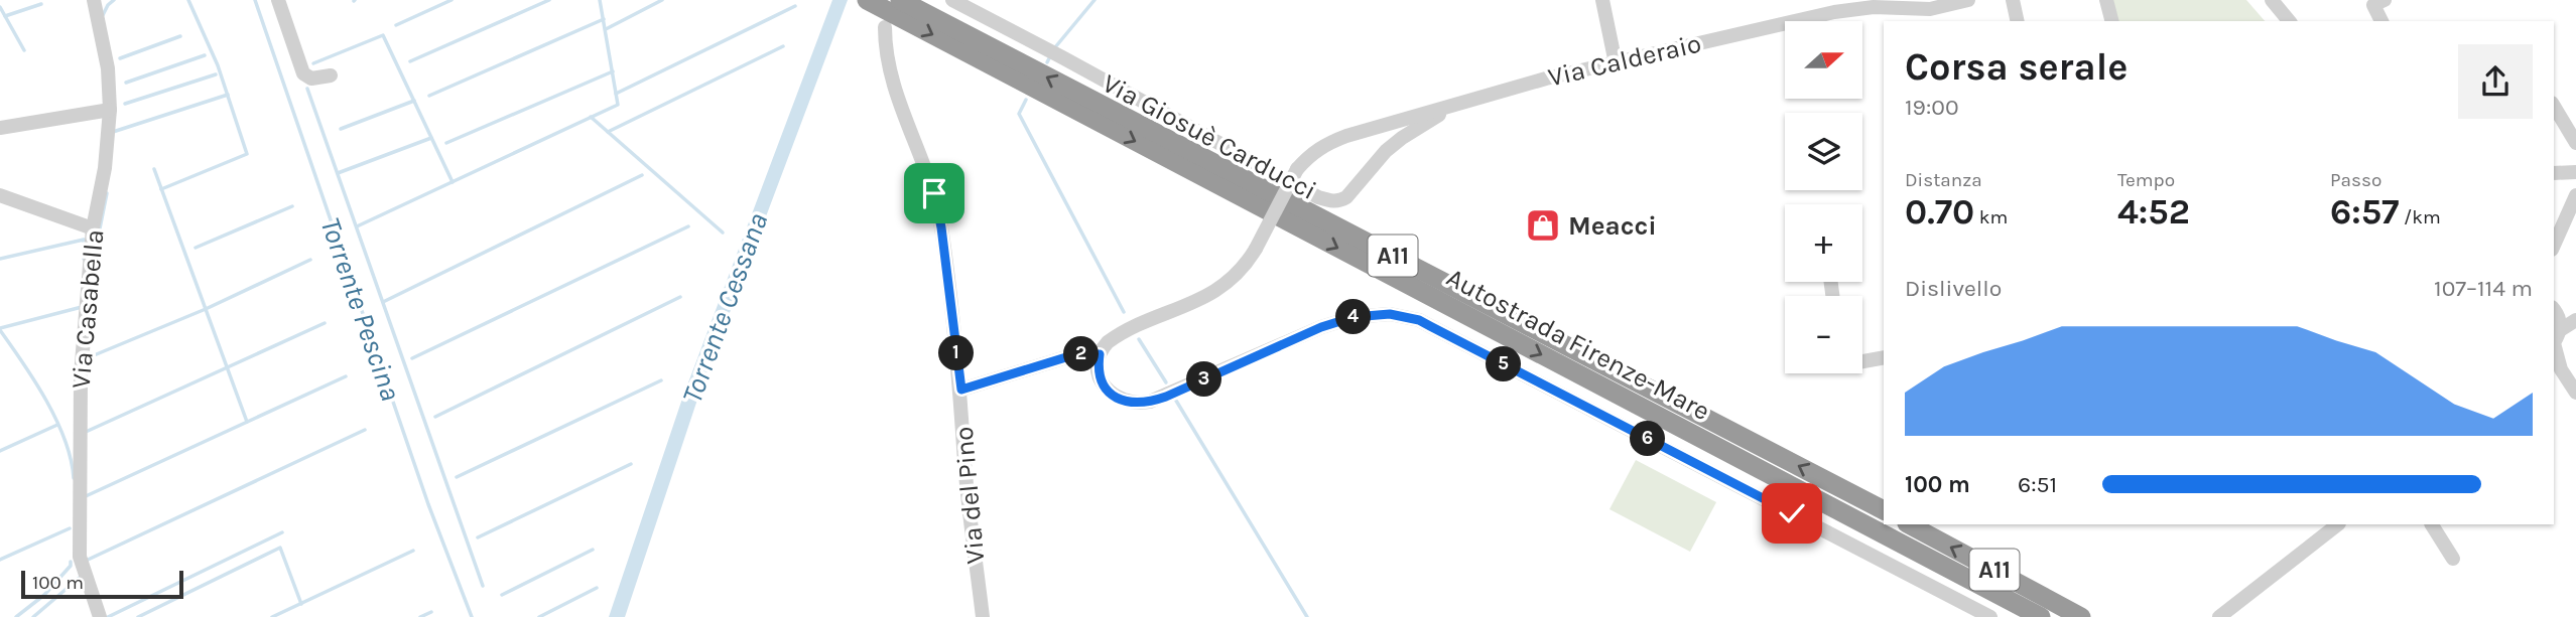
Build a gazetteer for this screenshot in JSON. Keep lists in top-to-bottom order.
{
  "streets": {
    "highway": ["A11", "Autostrada Firenze-Mare"],
    "street": [
      "Via Calderaio",
      "Via Giosuè Carducci",
      "Via Casabella",
      "Via del Pino"
    ]
  },
  "crossings": [
    ["Via Calderaio", "Via Giosuè Carducci"],
    ["Via Calderaio", "Via del Pino"]
  ],
  "water": ["Torrente Cessana", "Torrente Pescina"],
  "places": {
    "shop": ["Meacci"]
  },
  "scale_bar": "100 m",
  "north": "right",
  "page": {
    "map_buttons": ["+", "−"],
    "heading": ["Corsa serale", "19:00"],
    "stats": [
      ["Distanza", "0.70 km"],
      ["Tempo", "4:52"],
      ["Passo", "6:57 /km"]
    ],
    "chart": ["Dislivello", "107–114 m"],
    "pins": [
      "4",
      "1",
      "2",
      "5",
      "3",
      "6"
    ],
    "list": [
      {
        "name": "100 m",
        "note": "6:51"
      }
    ],
    "scale": "100 m"
  }
}
